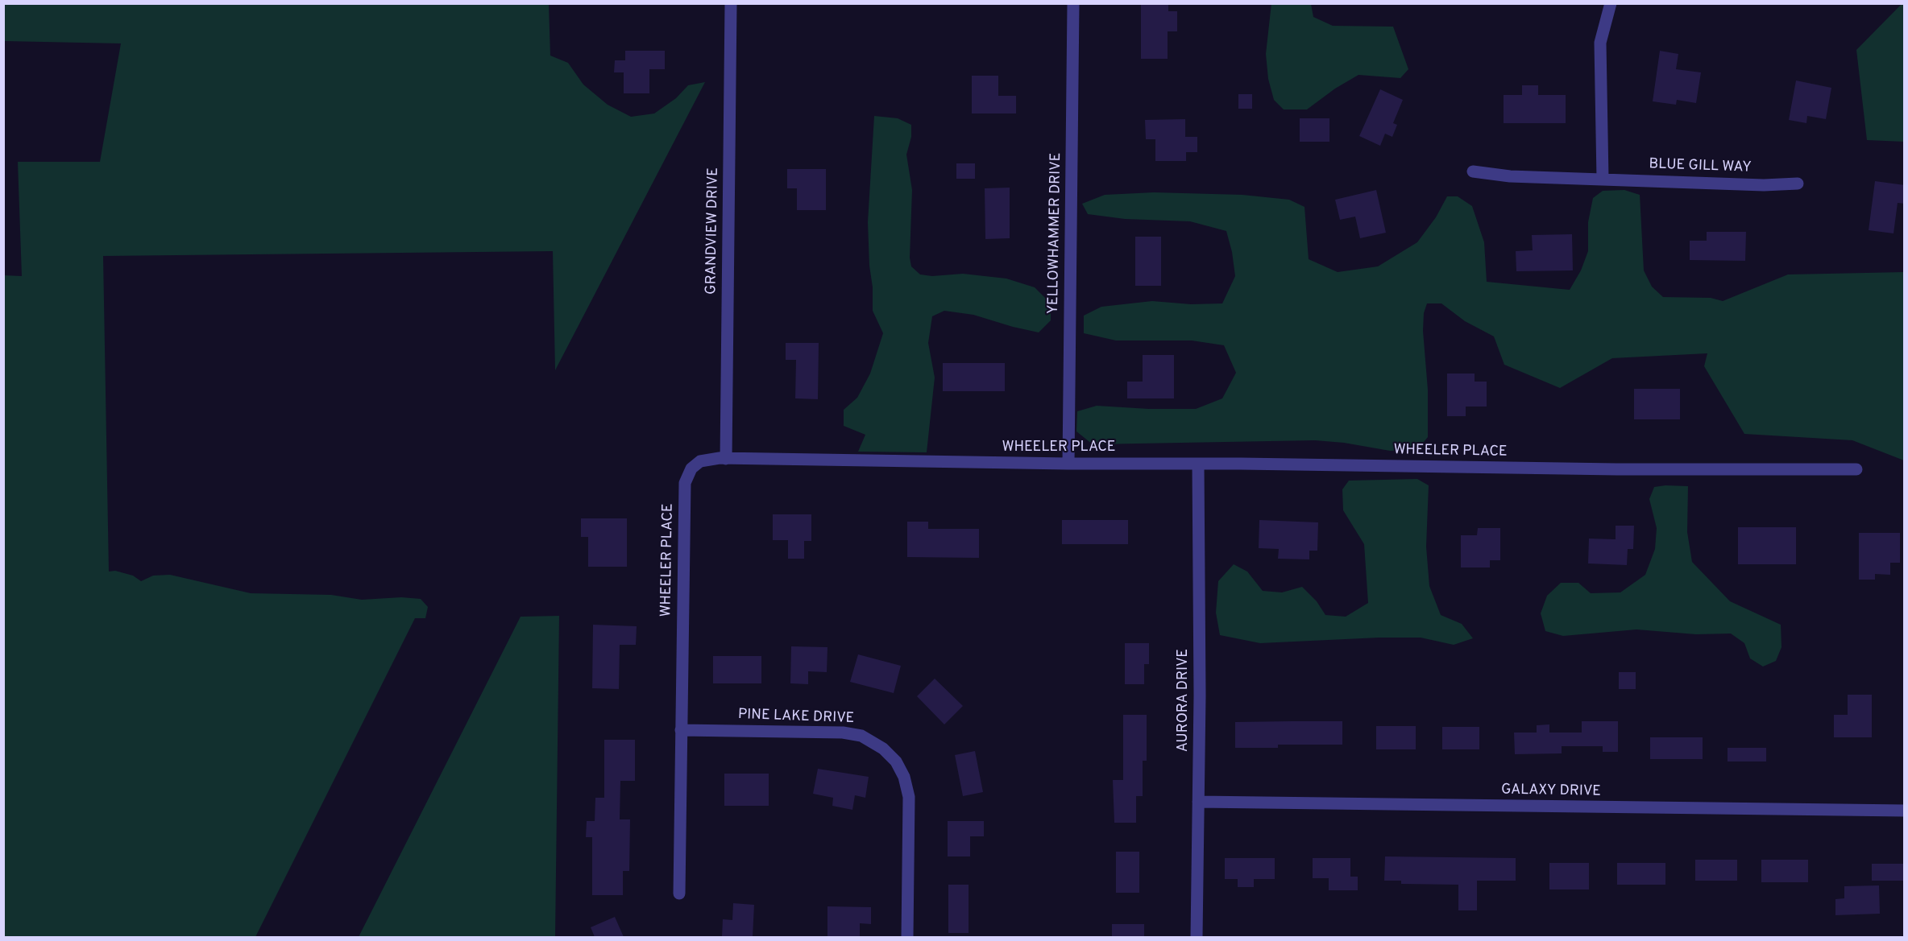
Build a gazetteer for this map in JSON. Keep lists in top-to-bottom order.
{
  "streets": {
    "street": [
      "BLUE GILL WAY",
      "GRANDVIEW DRIVE",
      "YELLOWHAMMER DRIVE",
      "WHEELER PLACE",
      "AURORA DRIVE",
      "PINE LAKE DRIVE",
      "GALAXY DRIVE"
    ]
  },
  "crossings": [
    ["GRANDVIEW DRIVE", "WHEELER PLACE"],
    ["YELLOWHAMMER DRIVE", "WHEELER PLACE"],
    ["WHEELER PLACE", "AURORA DRIVE"],
    ["WHEELER PLACE", "PINE LAKE DRIVE"],
    ["AURORA DRIVE", "GALAXY DRIVE"]
  ]
}
